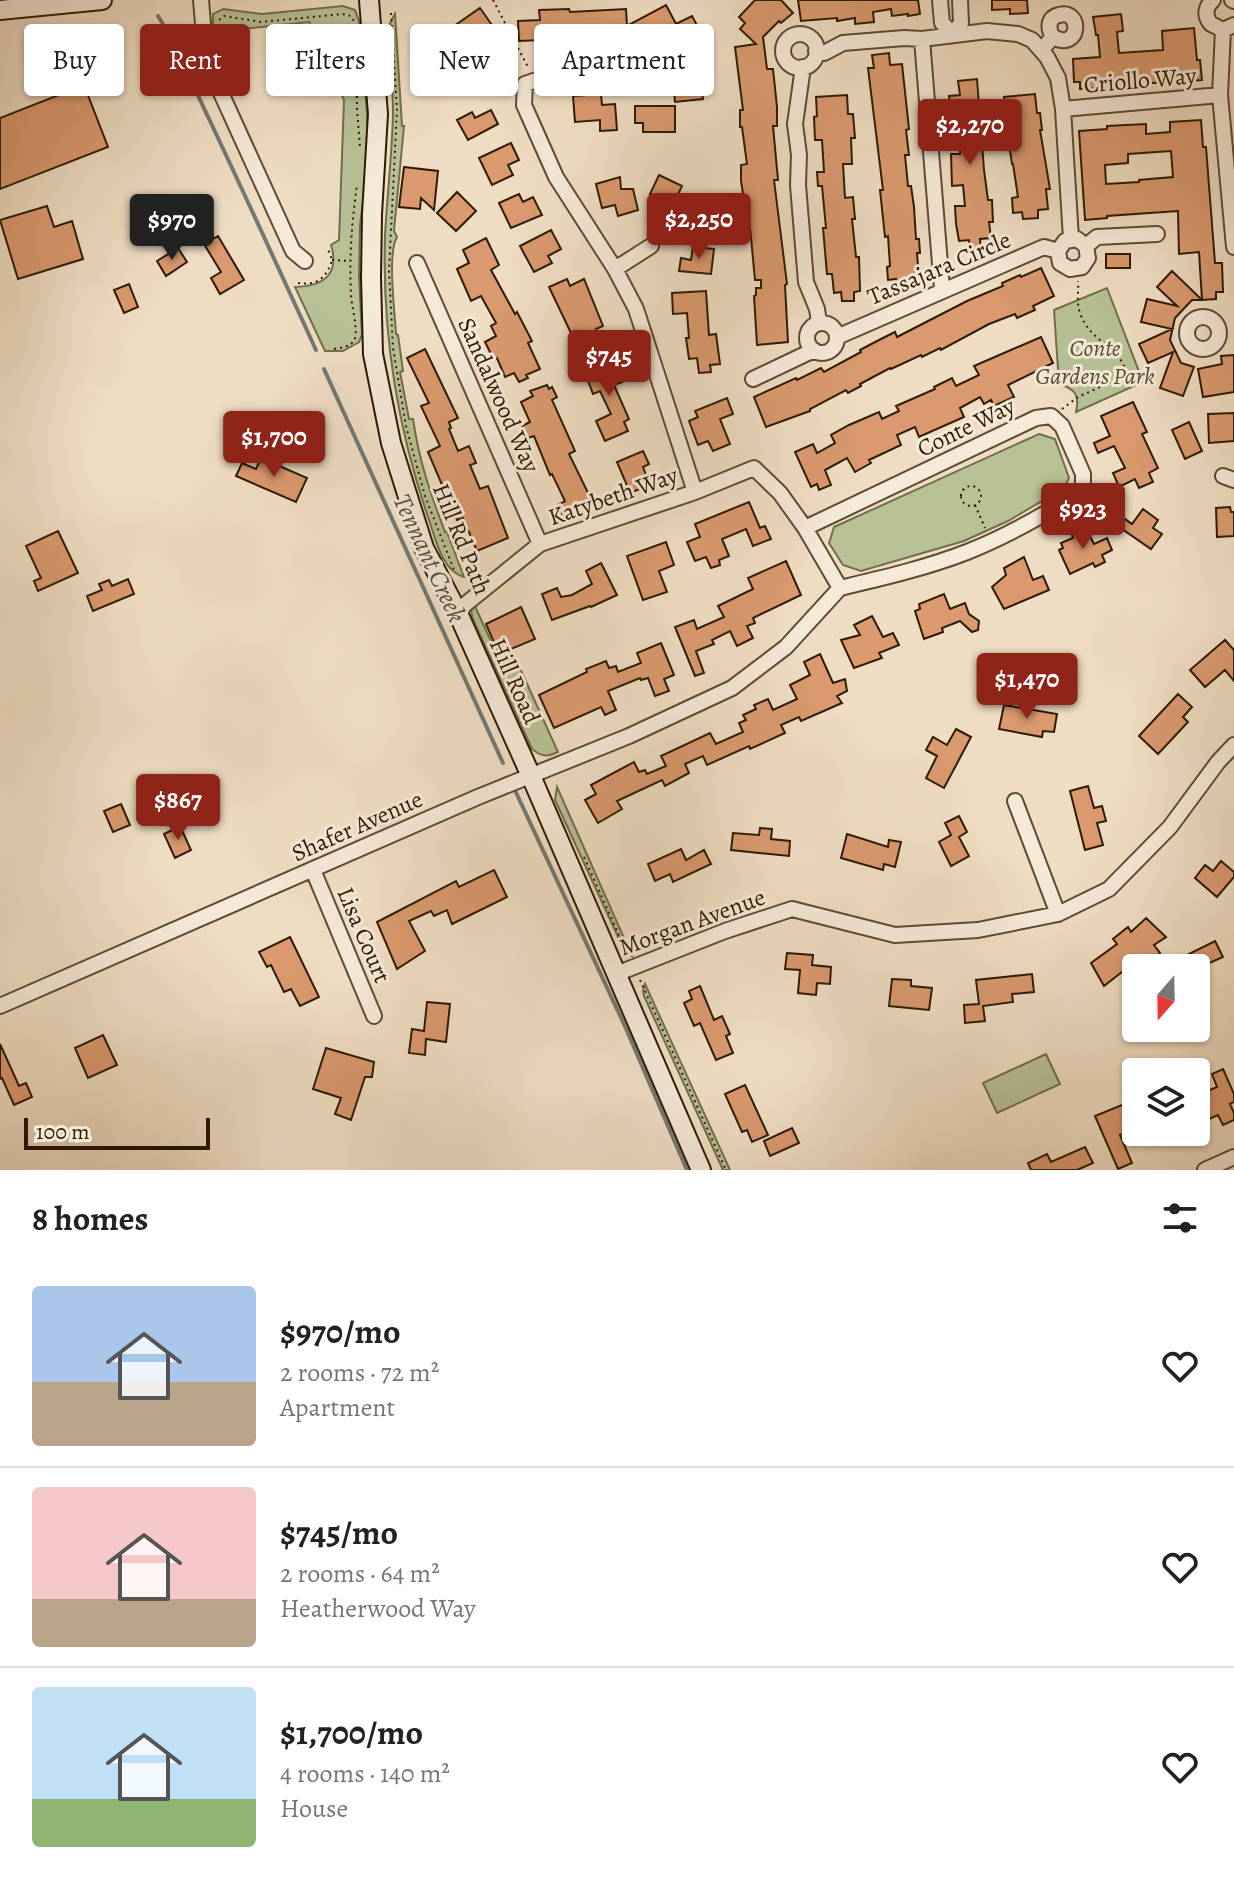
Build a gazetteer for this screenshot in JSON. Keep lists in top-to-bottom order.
{
  "streets": {
    "main road": ["Hill Road"],
    "street": [
      "Criollo Way",
      "Tassajara Circle",
      "Sandalwood Way",
      "Conte Way",
      "Katybeth Way",
      "Shafer Avenue",
      "Morgan Avenue",
      "Lisa Court"
    ],
    "path": ["Hill Rd Path"]
  },
  "crossings": [
    ["Sandalwood Way", "Katybeth Way"],
    ["Conte Way", "Katybeth Way"],
    ["Conte Way", "Shafer Avenue"],
    ["Katybeth Way", "Hill Road"],
    ["Hill Road", "Shafer Avenue"],
    ["Hill Road", "Morgan Avenue"],
    ["Shafer Avenue", "Lisa Court"]
  ],
  "water": ["Tennant Creek"],
  "parks": ["Conte Gardens Park"],
  "scale_bar": "100 m",
  "north": "bottom",
  "page": {
    "chip": [
      "Buy",
      "Rent",
      "Filters",
      "New",
      "Apartment"
    ],
    "price": [
      "$2,270",
      "$2,250",
      "$970",
      "$745",
      "$1,700",
      "$923",
      "$1,470",
      "$867"
    ],
    "scale": "100 m",
    "heading": "8 homes",
    "list": [
      {
        "name": "$970/mo",
        "note": "2 rooms · 72 m² · Apartment"
      },
      {
        "name": "$745/mo",
        "note": "2 rooms · 64 m² · Heatherwood Way"
      },
      {
        "name": "$1,700/mo",
        "note": "4 rooms · 140 m² · House"
      }
    ]
  }
}
